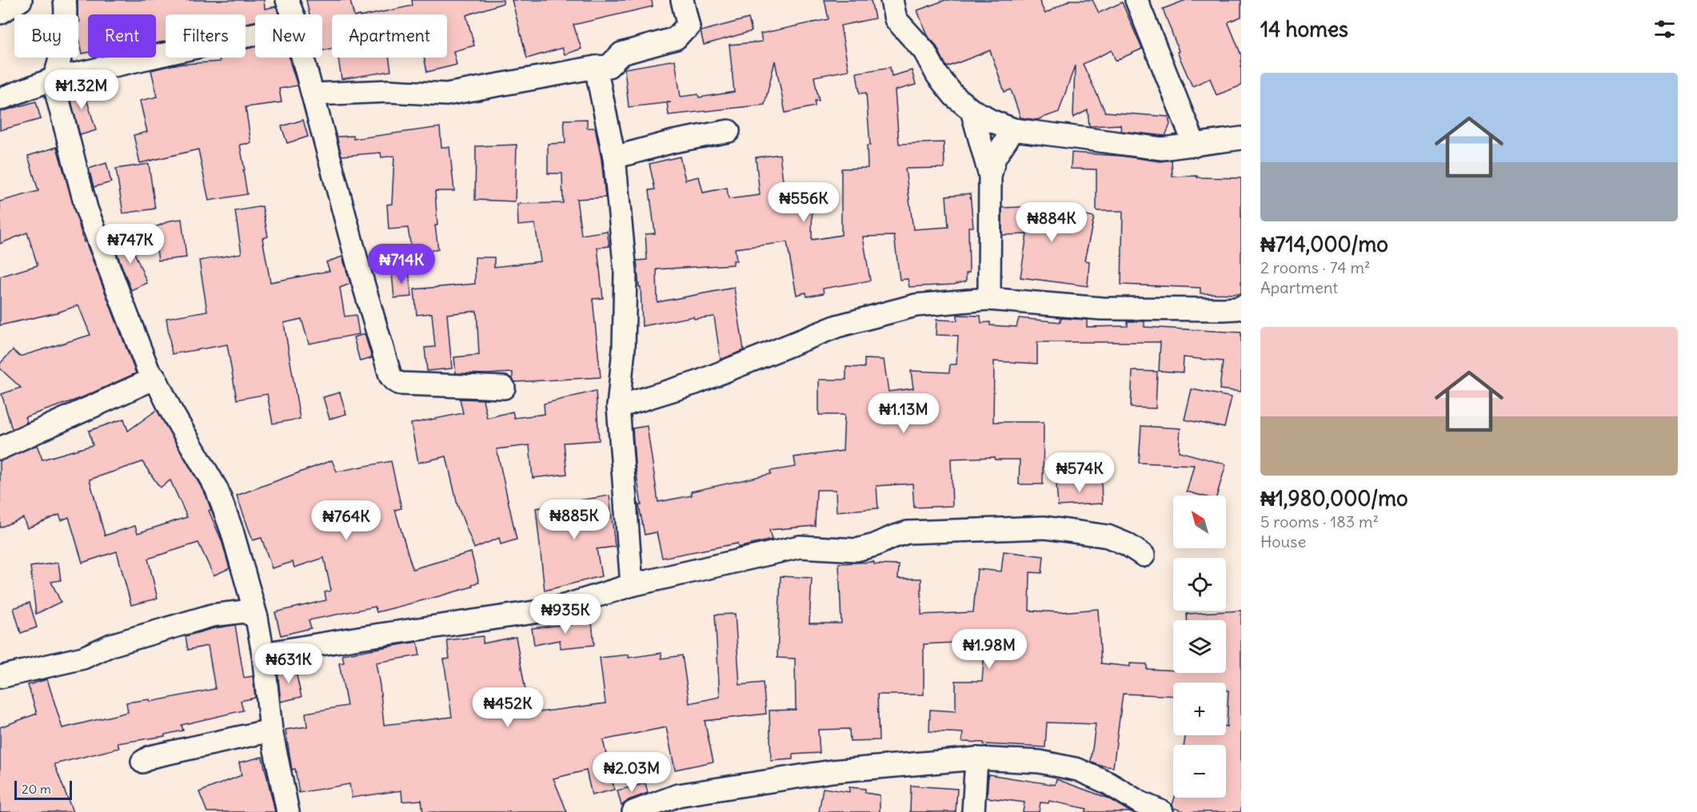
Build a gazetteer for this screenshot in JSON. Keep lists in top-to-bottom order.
{
  "scale_bar": "20 m",
  "north": "top left",
  "page": {
    "heading": "14 homes",
    "chip": [
      "Buy",
      "Rent",
      "Filters",
      "New",
      "Apartment"
    ],
    "list": [
      {
        "name": "₦714,000/mo",
        "note": "2 rooms · 74 m² · Apartment"
      },
      {
        "name": "₦1,980,000/mo",
        "note": "5 rooms · 183 m² · House"
      }
    ],
    "price": [
      "₦1.32M",
      "₦556K",
      "₦884K",
      "₦747K",
      "₦714K",
      "₦1.13M",
      "₦574K",
      "₦885K",
      "₦764K",
      "₦935K",
      "₦1.98M",
      "₦631K",
      "₦452K",
      "₦2.03M"
    ],
    "map_buttons": ["+", "−"],
    "scale": "20 m"
  }
}
